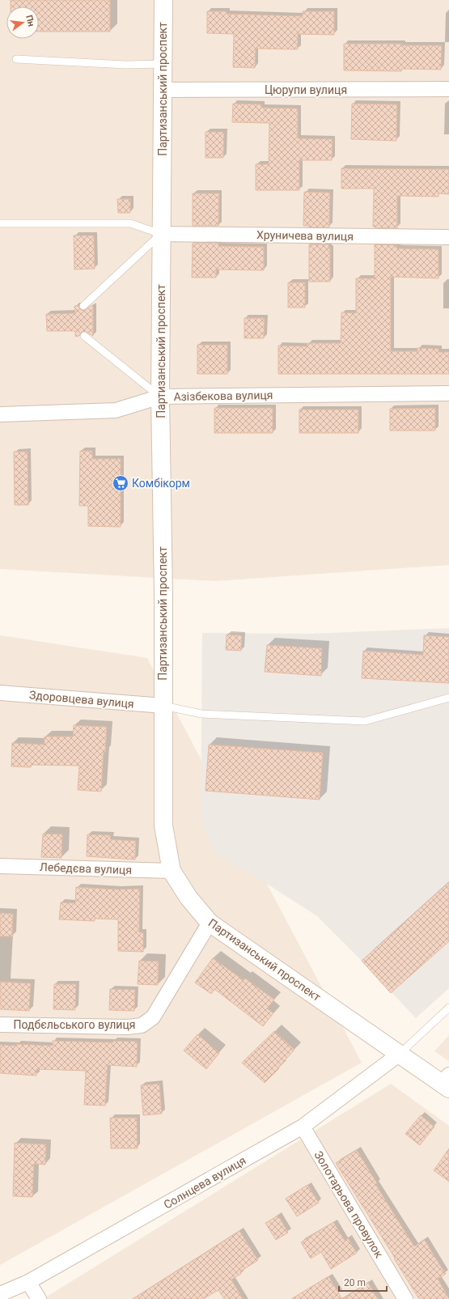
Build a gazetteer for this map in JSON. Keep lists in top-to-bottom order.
{
  "streets": {
    "street": [
      "Партизанський проспект",
      "Цюрупи вулиця",
      "Хруничева вулиця",
      "Азізбекова вулиця",
      "Здоровцева вулиця",
      "Лебедєва вулиця",
      "Подбєльського вулиця",
      "Солнцева вулиця",
      "Золотарьова провулок"
    ]
  },
  "crossings": [
    ["Партизанський проспект", "Цюрупи вулиця"],
    ["Партизанський проспект", "Хруничева вулиця"],
    ["Партизанський проспект", "Азізбекова вулиця"],
    ["Партизанський проспект", "Здоровцева вулиця"],
    ["Партизанський проспект", "Лебедєва вулиця"],
    ["Партизанський проспект", "Подбєльського вулиця"],
    ["Партизанський проспект", "Солнцева вулиця"],
    ["Солнцева вулиця", "Золотарьова провулок"]
  ],
  "places": {
    "supermarket": ["Комбікорм"]
  },
  "scale_bar": "20 m",
  "north": "right"
}
